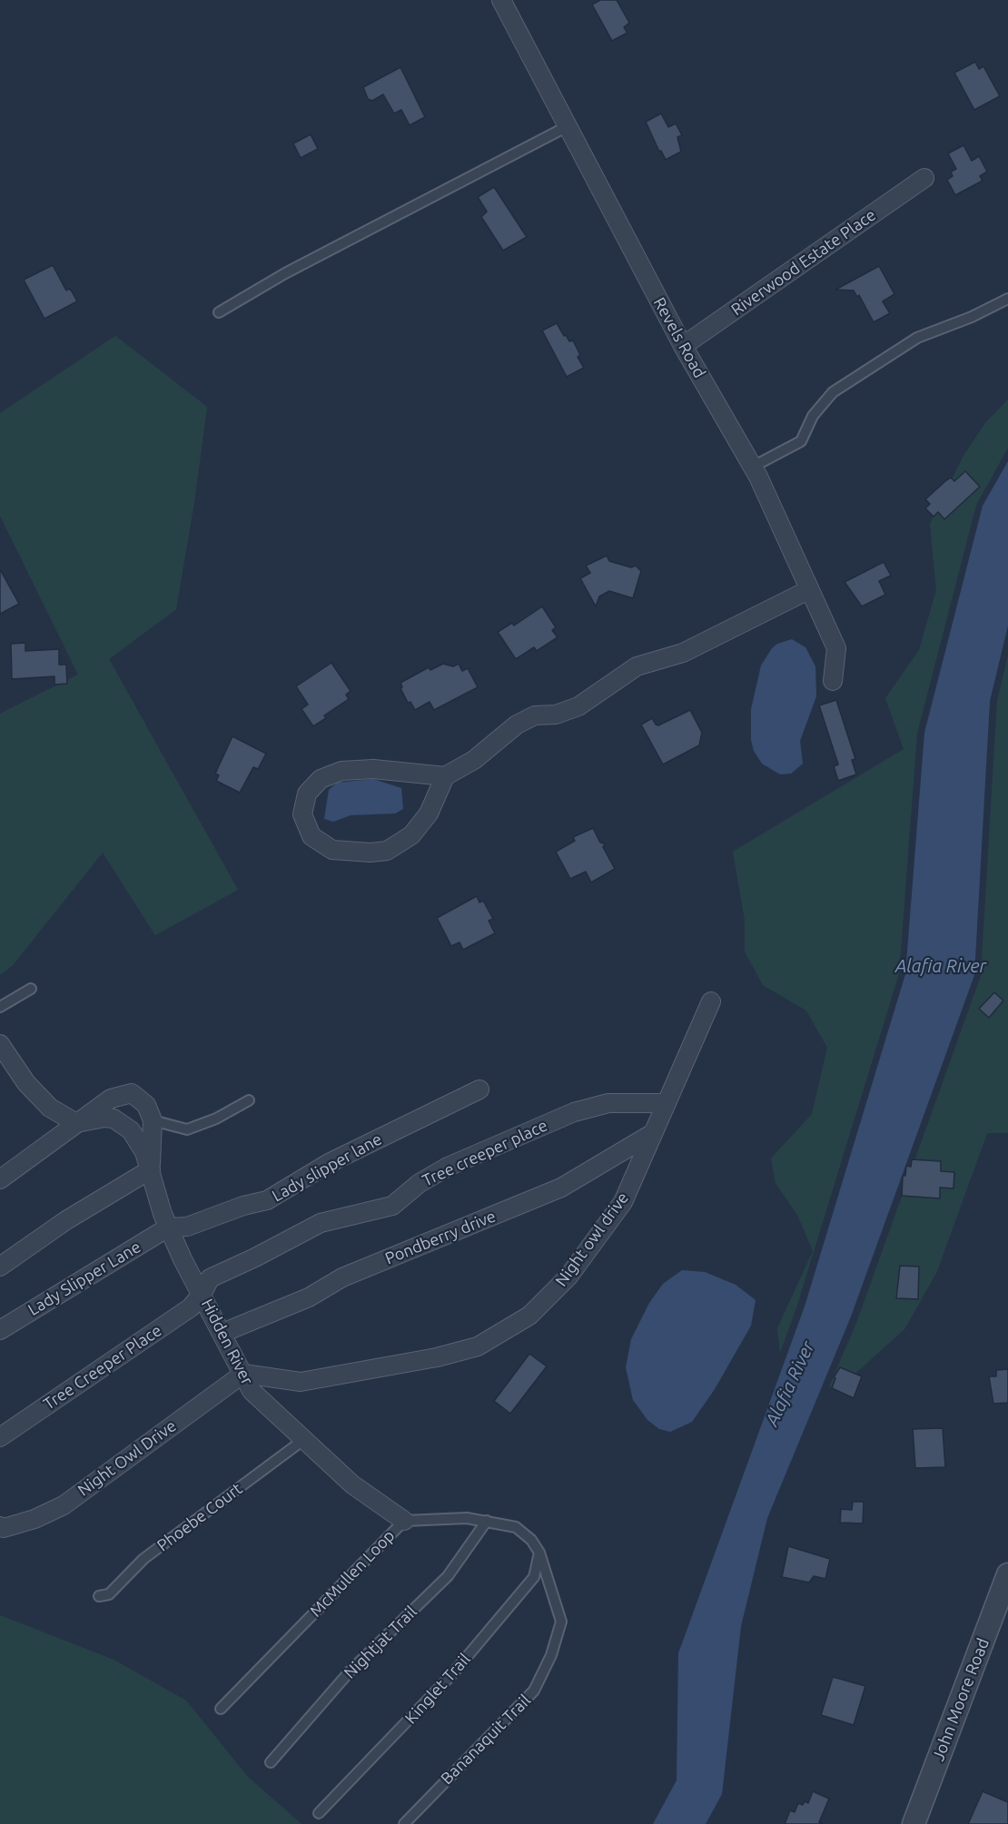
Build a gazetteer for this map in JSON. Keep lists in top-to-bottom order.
{
  "streets": {
    "street": [
      "Riverwood Estate Place",
      "Revels Road",
      "Tree creeper place",
      "Lady slipper lane",
      "Pondberry drive",
      "Night owl drive",
      "Lady Slipper Lane",
      "Hidden River",
      "Tree Creeper Place",
      "Night Owl Drive",
      "John Moore Road"
    ],
    "lane": [
      "Phoebe Court",
      "McMullen Loop",
      "Nightjat Trail",
      "Kinglet Trail",
      "Bananaquit Trail"
    ]
  },
  "crossings": [
    ["Riverwood Estate Place", "Revels Road"],
    ["Tree creeper place", "Night owl drive"],
    ["Tree creeper place", "Hidden River"],
    ["Tree creeper place", "Tree Creeper Place"],
    ["Lady slipper lane", "Lady Slipper Lane"],
    ["Lady slipper lane", "Hidden River"],
    ["Pondberry drive", "Night owl drive"],
    ["Pondberry drive", "Hidden River"],
    ["Night owl drive", "Hidden River"],
    ["Night owl drive", "Night Owl Drive"],
    ["Lady Slipper Lane", "Hidden River"],
    ["Hidden River", "Tree Creeper Place"],
    ["Hidden River", "Night Owl Drive"],
    ["Hidden River", "Phoebe Court"],
    ["Hidden River", "McMullen Loop"],
    ["McMullen Loop", "Nightjat Trail"],
    ["McMullen Loop", "Kinglet Trail"],
    ["McMullen Loop", "Bananaquit Trail"],
    ["Kinglet Trail", "Bananaquit Trail"]
  ],
  "water": ["Alafia River"]
}
